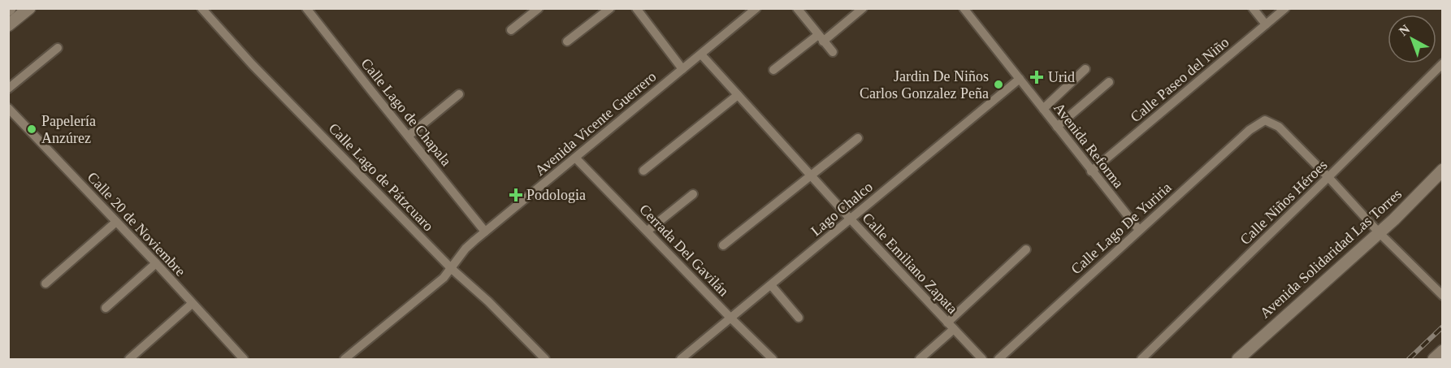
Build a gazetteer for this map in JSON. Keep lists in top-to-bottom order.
{
  "streets": {
    "main road": ["Avenida Solidaridad Las Torres"],
    "street": [
      "Calle Paseo del Niño",
      "Calle Lago de Chapala",
      "Avenida Vicente Guerrero",
      "Avenida Reforma",
      "Calle Lago de Pátzcuaro",
      "Calle Niños Héroes",
      "Lago Chalco",
      "Calle 20 de Noviembre",
      "Calle Lago De Yuriria",
      "Cerrada Del Gavilán",
      "Calle Emiliano Zapata"
    ]
  },
  "crossings": [
    ["Calle Paseo del Niño", "Avenida Reforma"],
    ["Calle Lago de Chapala", "Avenida Vicente Guerrero"],
    ["Avenida Vicente Guerrero", "Calle Lago de Pátzcuaro"],
    ["Avenida Vicente Guerrero", "Cerrada Del Gavilán"],
    ["Avenida Vicente Guerrero", "Calle Emiliano Zapata"],
    ["Avenida Reforma", "Lago Chalco"],
    ["Avenida Reforma", "Calle Lago De Yuriria"],
    ["Calle Niños Héroes", "Calle Lago De Yuriria"],
    ["Lago Chalco", "Cerrada Del Gavilán"],
    ["Lago Chalco", "Calle Emiliano Zapata"]
  ],
  "places": {
    "health": ["Urid", "Podologia"],
    "other": ["Jardin De Niños Carlos Gonzalez Peña", "Papelería Anzúrez"]
  },
  "north": "top left"
}
